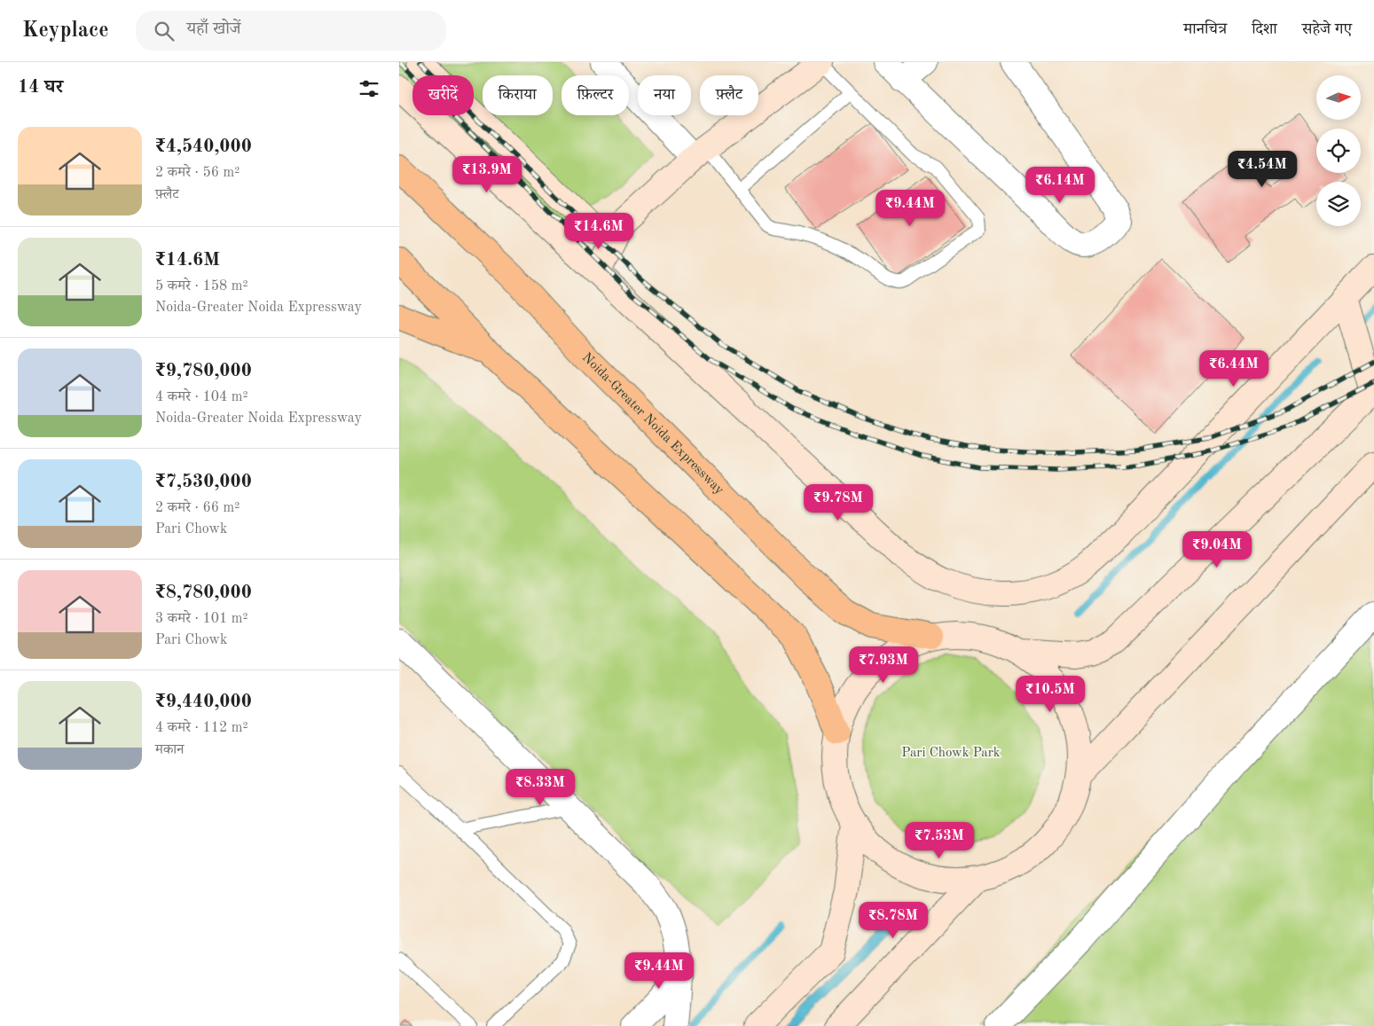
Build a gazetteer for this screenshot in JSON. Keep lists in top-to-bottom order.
{
  "streets": {
    "highway": ["Noida-Greater Noida Expressway"]
  },
  "parks": ["Pari Chowk Park"],
  "north": "right",
  "page": {
    "header": "Keyplace",
    "search": "यहाँ खोजें",
    "nav": ["मानचित्र", "दिशा", "सहेजे गए"],
    "heading": "14 घर",
    "chip": [
      "खरीदें",
      "किराया",
      "फ़िल्टर",
      "नया",
      "फ़्लैट"
    ],
    "list": [
      {
        "name": "₹4,540,000",
        "note": "2 कमरे · 56 m² · फ़्लैट"
      },
      {
        "name": "₹14.6M",
        "note": "5 कमरे · 158 m² · Noida-Greater Noida Expressway"
      },
      {
        "name": "₹9,780,000",
        "note": "4 कमरे · 104 m² · Noida-Greater Noida Expressway"
      },
      {
        "name": "₹7,530,000",
        "note": "2 कमरे · 66 m² · Pari Chowk"
      },
      {
        "name": "₹8,780,000",
        "note": "3 कमरे · 101 m² · Pari Chowk"
      },
      {
        "name": "₹9,440,000",
        "note": "4 कमरे · 112 m² · मकान"
      }
    ],
    "price": [
      "₹4.54M",
      "₹13.9M",
      "₹6.14M",
      "₹9.44M",
      "₹14.6M",
      "₹6.44M",
      "₹9.78M",
      "₹9.04M",
      "₹7.93M",
      "₹10.5M",
      "₹8.33M",
      "₹7.53M",
      "₹8.78M",
      "₹9.44M"
    ]
  }
}
